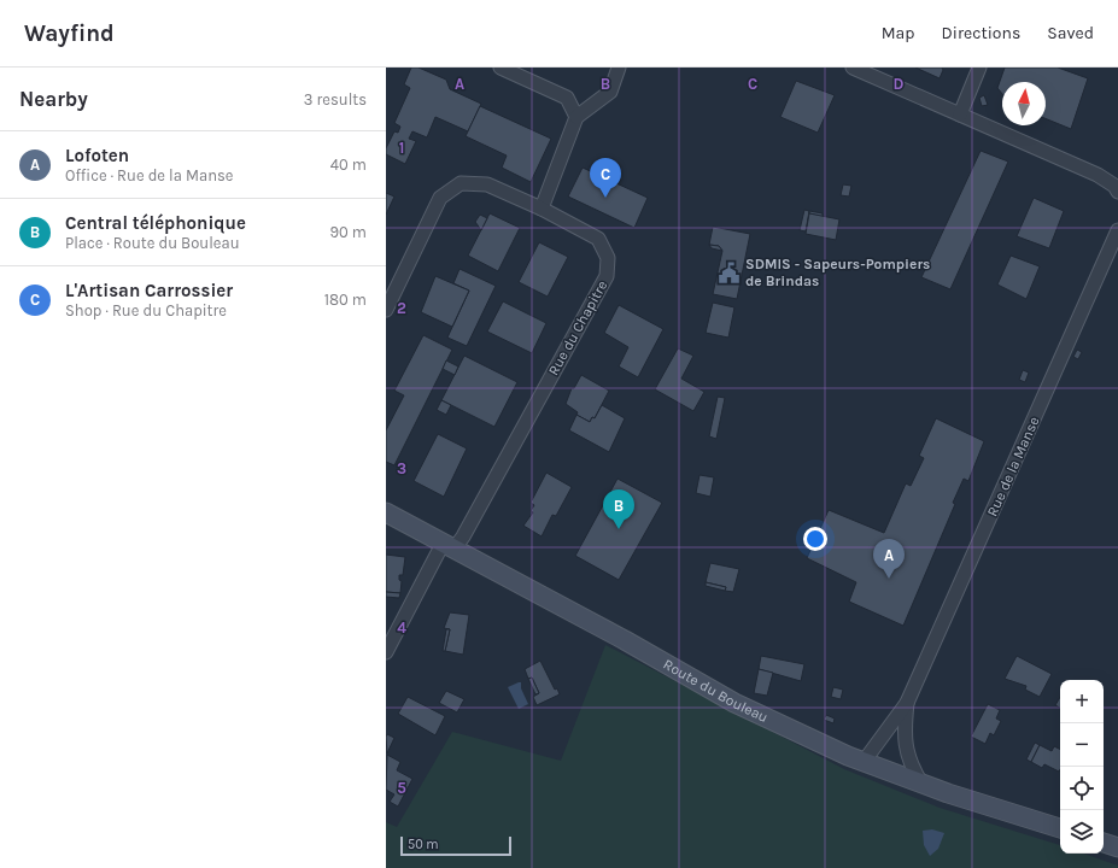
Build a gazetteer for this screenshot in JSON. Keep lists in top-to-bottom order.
{
  "streets": {
    "main road": ["Route du Bouleau"],
    "street": ["Rue du Chapitre", "Rue de la Manse"]
  },
  "crossings": [
    ["Rue du Chapitre", "Route du Bouleau"]
  ],
  "places": {
    "public building": ["SDMIS - Sapeurs-Pompiers de Brindas"]
  },
  "scale_bar": "50 m",
  "north": "top",
  "page": {
    "header": "Wayfind",
    "nav": ["Map", "Directions", "Saved"],
    "heading": ["Nearby", "3 results"],
    "list": [
      {
        "mark": "A",
        "name": "Lofoten",
        "note": "Office · Rue de la Manse",
        "value": "40 m"
      },
      {
        "mark": "B",
        "name": "Central téléphonique",
        "note": "Place · Route du Bouleau",
        "value": "90 m"
      },
      {
        "mark": "C",
        "name": "L'Artisan Carrossier",
        "note": "Shop · Rue du Chapitre",
        "value": "180 m"
      }
    ],
    "pins": ["C", "B", "A"],
    "map_buttons": ["+", "−"],
    "scale": "50 m"
  },
  "grid": {
    "columns": [
      "A",
      "B",
      "C",
      "D"
    ],
    "rows": [
      "1",
      "2",
      "3",
      "4",
      "5"
    ]
  }
}
